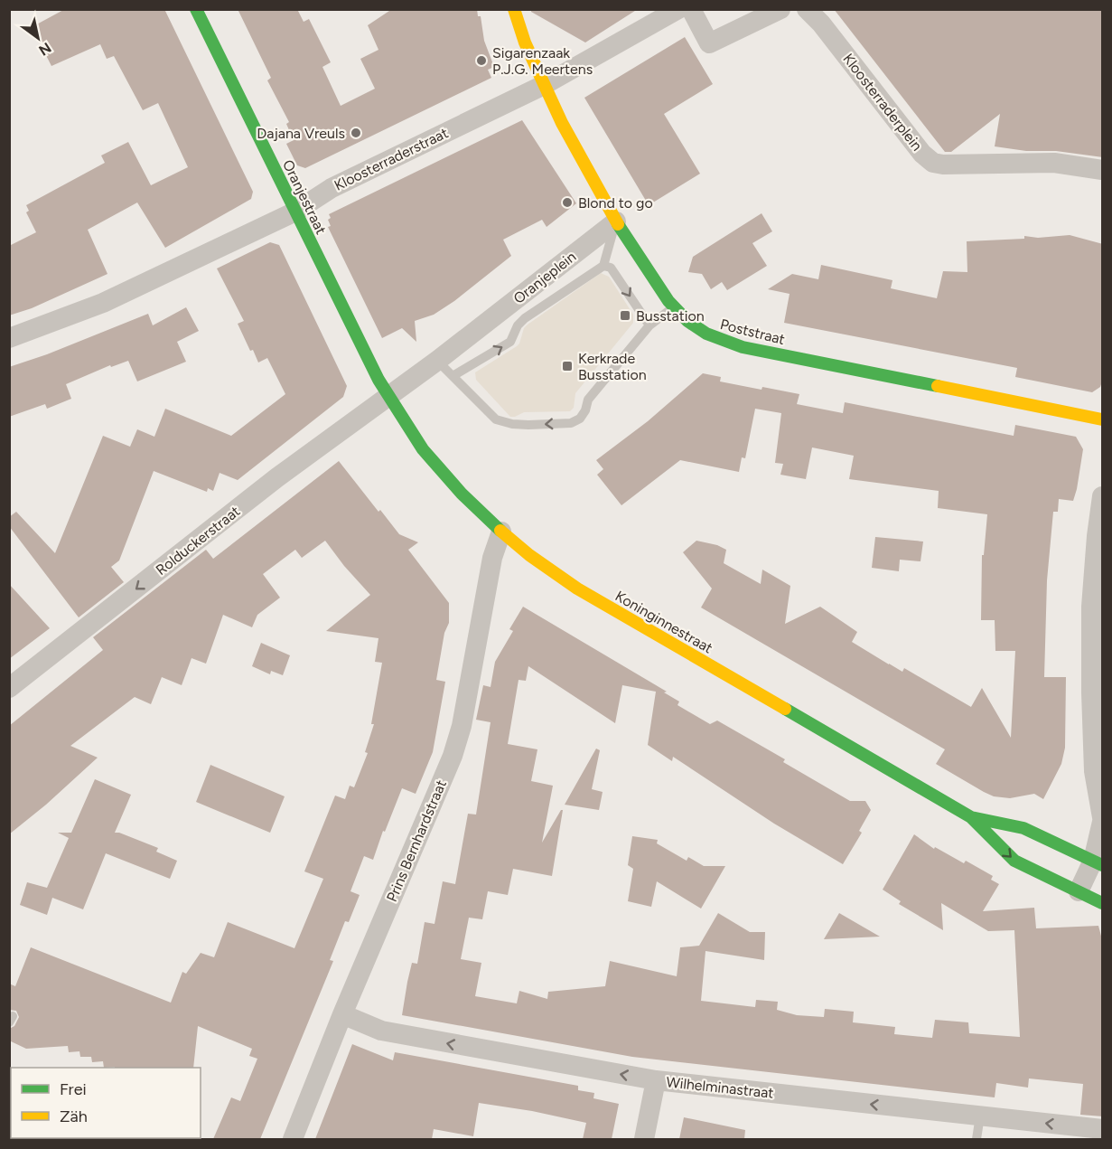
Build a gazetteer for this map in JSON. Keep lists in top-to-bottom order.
{
  "streets": {
    "main road": ["Oranjestraat", "Poststraat", "Koninginnestraat"],
    "street": [
      "Kloosterraderplein",
      "Kloosterraderstraat",
      "Oranjeplein",
      "Rolduckerstraat",
      "Prins Bernhardstraat",
      "Wilhelminastraat"
    ]
  },
  "crossings": [
    ["Kloosterraderstraat", "Oranjestraat"],
    ["Kloosterraderstraat", "Poststraat"],
    ["Oranjestraat", "Oranjeplein"],
    ["Oranjestraat", "Rolduckerstraat"],
    ["Oranjestraat", "Koninginnestraat"],
    ["Oranjeplein", "Poststraat"],
    ["Oranjeplein", "Rolduckerstraat"],
    ["Oranjeplein", "Koninginnestraat"],
    ["Rolduckerstraat", "Koninginnestraat"],
    ["Koninginnestraat", "Prins Bernhardstraat"],
    ["Prins Bernhardstraat", "Wilhelminastraat"]
  ],
  "one_way": ["Rolduckerstraat", "Wilhelminastraat"],
  "places": {
    "other": ["Sigarenzaak P.J.G. Meertens", "Dajana Vreuls", "Blond to go"],
    "transit": ["Busstation", "Kerkrade Busstation"]
  },
  "legend": ["Frei", "Zäh"],
  "north": "bottom right"
}
